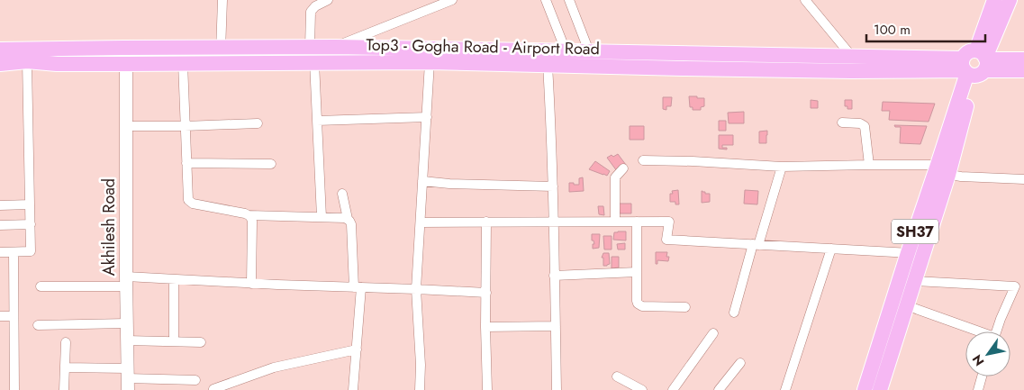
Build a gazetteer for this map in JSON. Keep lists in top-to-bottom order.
{
  "streets": {
    "main road": ["Top3 - Gogha Road - Airport Road", "SH37"],
    "street": ["Akhilesh Road"]
  },
  "crossings": [
    ["Top3 - Gogha Road - Airport Road", "Akhilesh Road"],
    ["Top3 - Gogha Road - Airport Road", "SH37"]
  ],
  "scale_bar": "100 m",
  "north": "bottom left"
}
